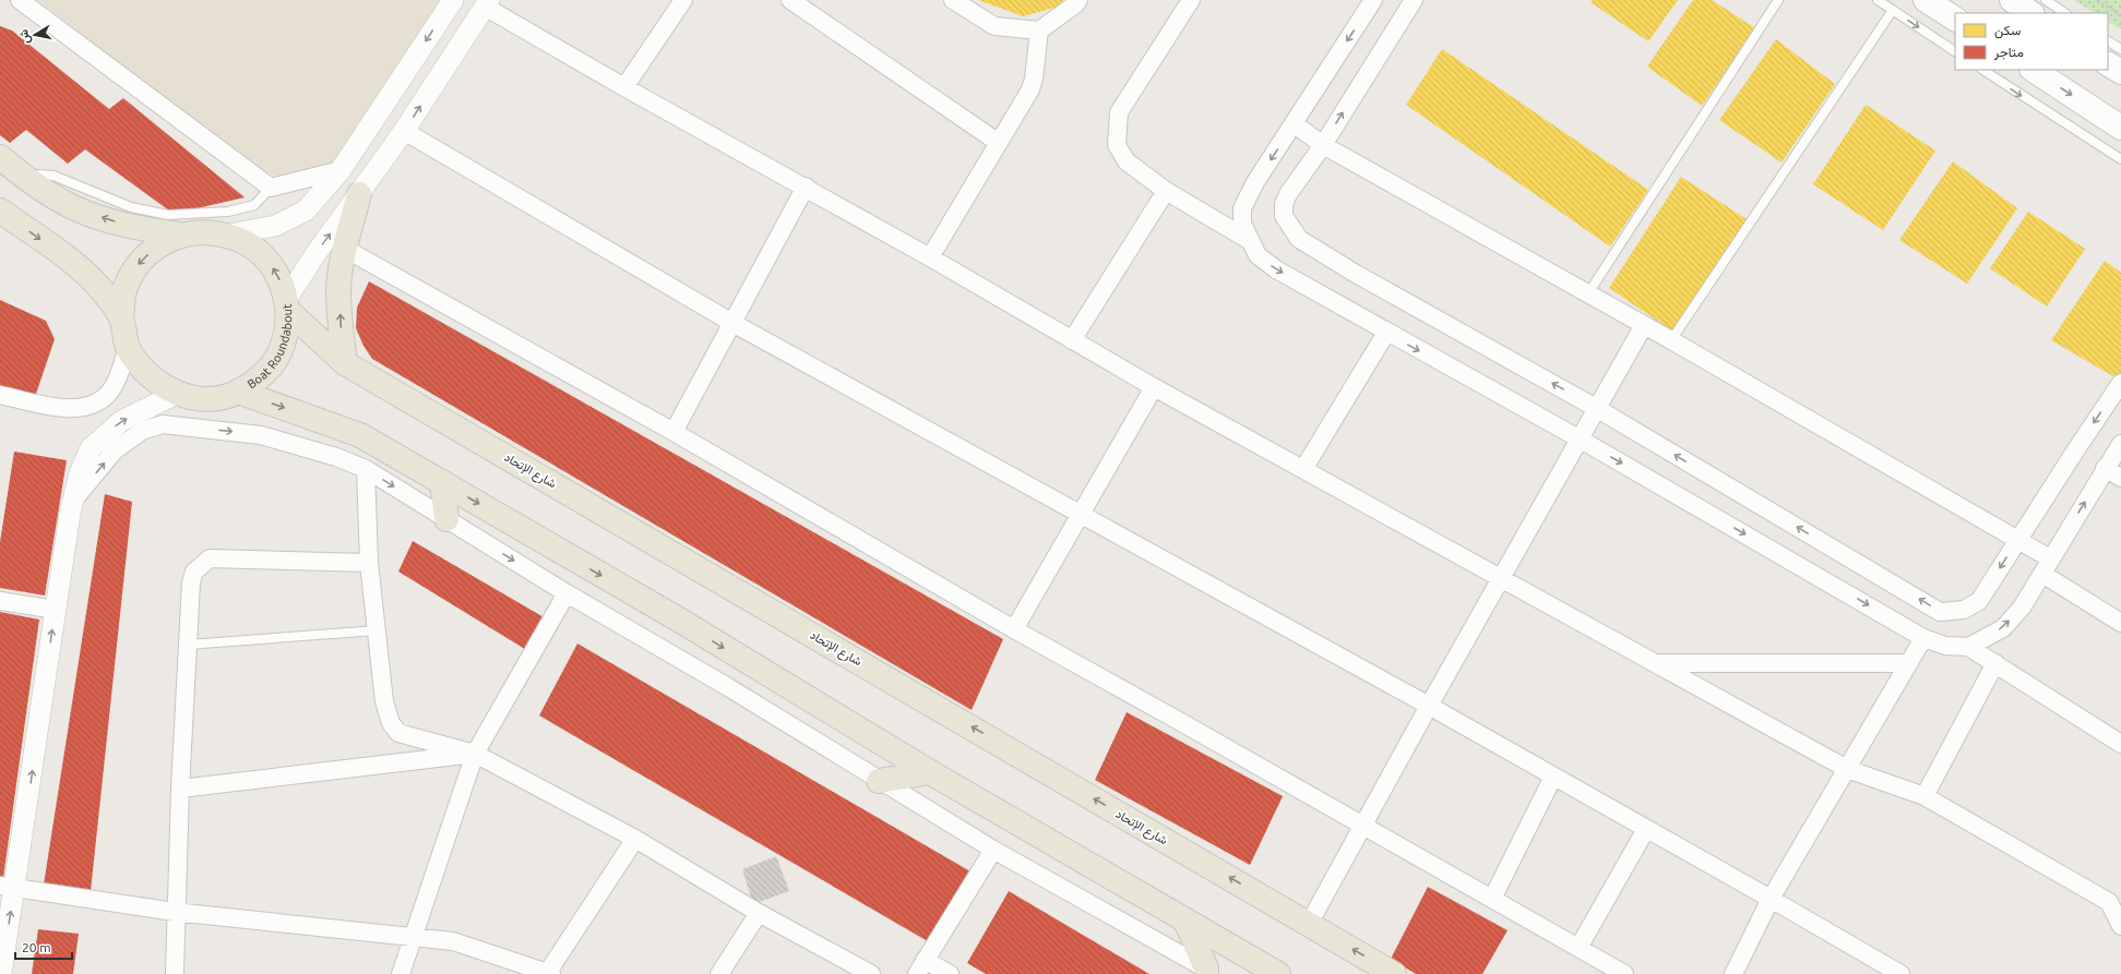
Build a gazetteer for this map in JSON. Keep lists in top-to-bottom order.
{
  "streets": {
    "main road": ["Boat Roundabout", "شارع الإتحاد"]
  },
  "crossings": [
    ["Boat Roundabout", "شارع الإتحاد"]
  ],
  "legend": ["سكن", "متاجر"],
  "scale_bar": "20 m",
  "north": "left"
}
